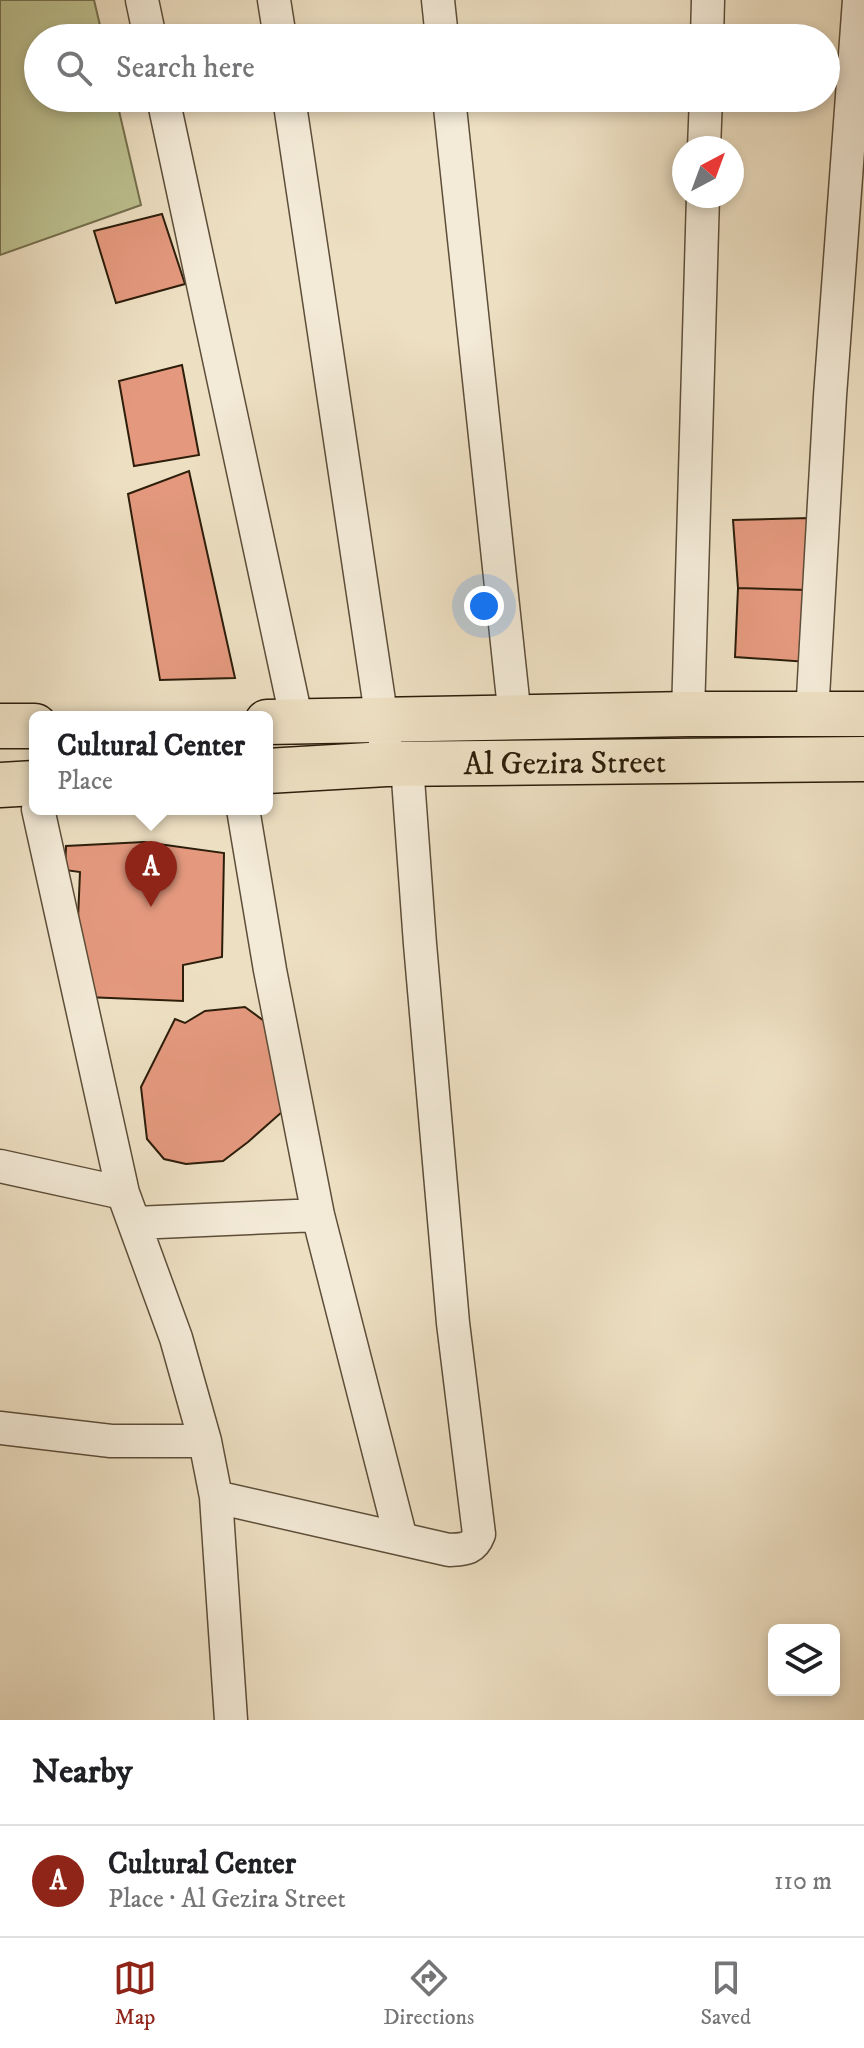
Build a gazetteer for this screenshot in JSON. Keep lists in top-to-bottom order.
{
  "streets": {
    "main road": ["Al Gezira Street"]
  },
  "north": "top right",
  "page": {
    "search": "Search here",
    "popup": ["Cultural Center", "Place"],
    "pins": "A",
    "heading": "Nearby",
    "list": [
      {
        "mark": "A",
        "name": "Cultural Center",
        "note": "Place · Al Gezira Street",
        "value": "110 m"
      }
    ],
    "nav": ["Map", "Directions", "Saved"]
  }
}
